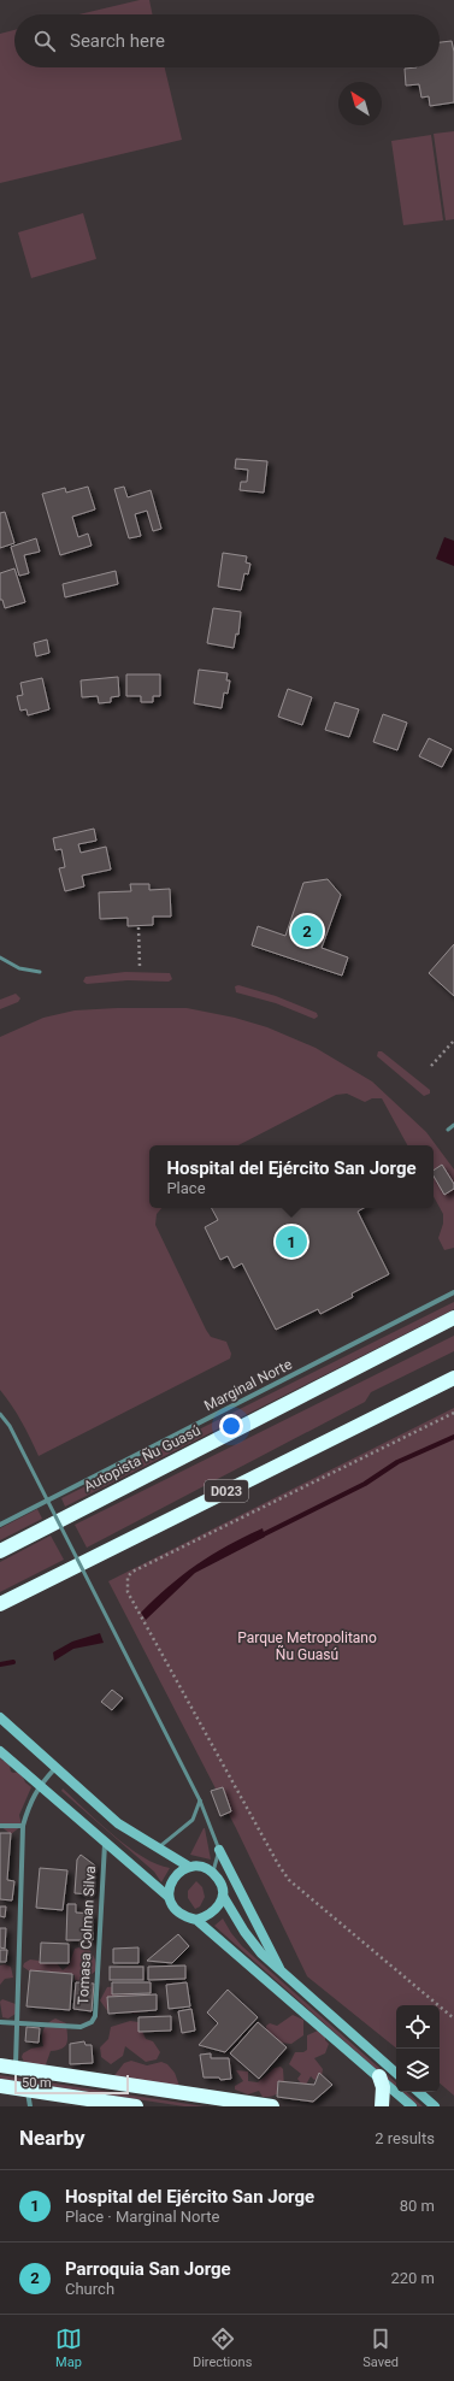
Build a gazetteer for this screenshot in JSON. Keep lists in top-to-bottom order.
{
  "streets": {
    "highway": ["Autopista Ñu Guasú", "D023"],
    "street": ["Marginal Norte", "Tomasa Colman Silva"]
  },
  "parks": ["Parque Metropolitano Ñu Guasú"],
  "scale_bar": "50 m",
  "north": "top left",
  "page": {
    "search": "Search here",
    "pins": ["2", "1"],
    "popup": ["Hospital del Ejército San Jorge", "Place"],
    "scale": "50 m",
    "heading": ["Nearby", "2 results"],
    "list": [
      {
        "mark": "1",
        "name": "Hospital del Ejército San Jorge",
        "note": "Place · Marginal Norte",
        "value": "80 m"
      },
      {
        "mark": "2",
        "name": "Parroquia San Jorge",
        "note": "Church",
        "value": "220 m"
      }
    ],
    "nav": ["Map", "Directions", "Saved"]
  }
}
